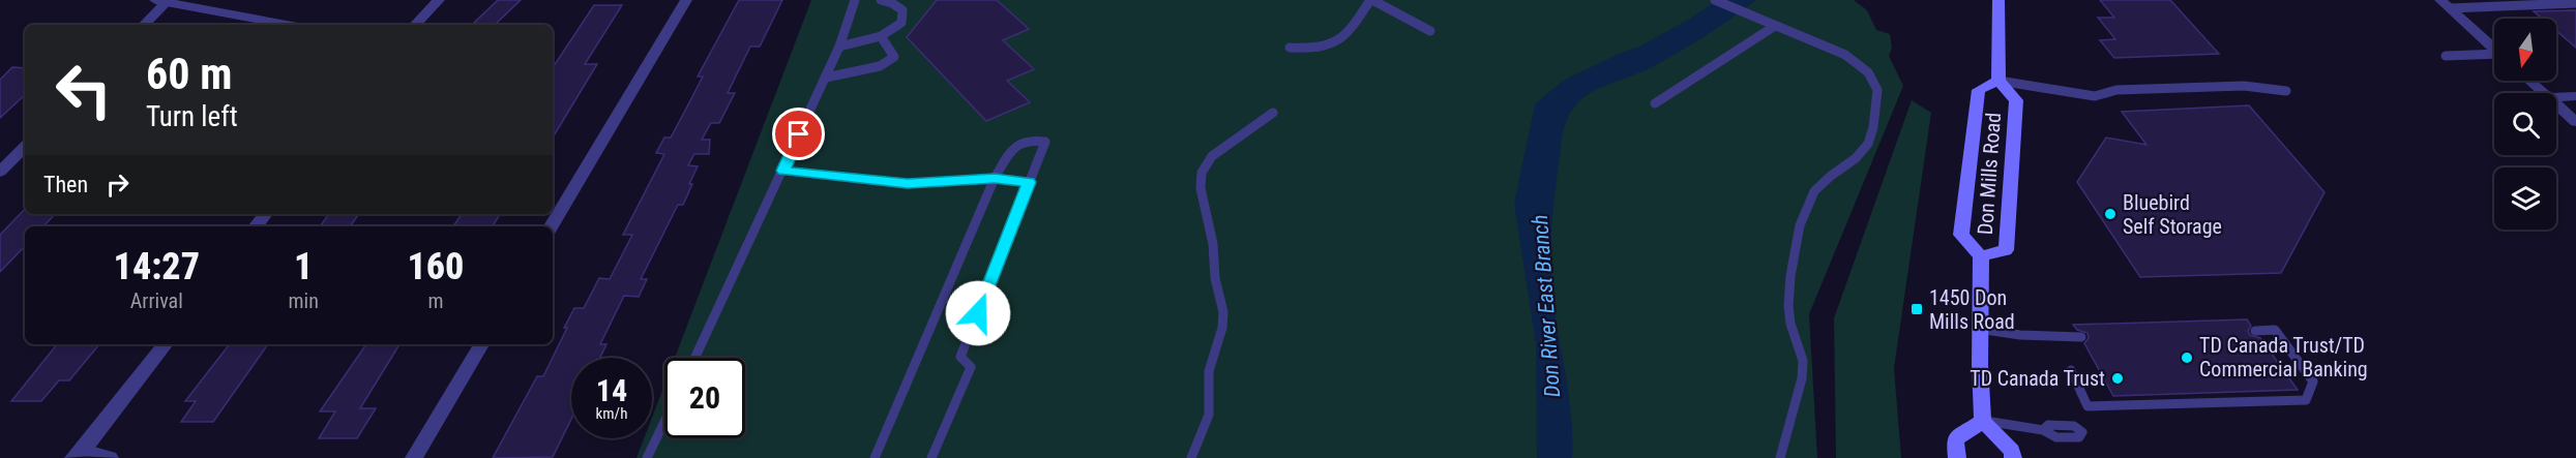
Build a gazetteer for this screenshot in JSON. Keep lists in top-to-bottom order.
{
  "streets": {
    "main road": ["Don Mills Road"]
  },
  "water": ["Don River East Branch"],
  "places": {
    "other": ["Bluebird Self Storage", "TD Canada Trust/TD Commercial Banking", "TD Canada Trust"],
    "transit": ["1450 Don Mills Road"]
  },
  "north": "bottom",
  "page": {
    "turn": ["60 m", "Turn left"],
    "then": "Then",
    "eta": [
      "14:27",
      "Arrival",
      "1",
      "min",
      "160",
      "m"
    ],
    "speed": "14 km/h",
    "limit": "20"
  }
}
